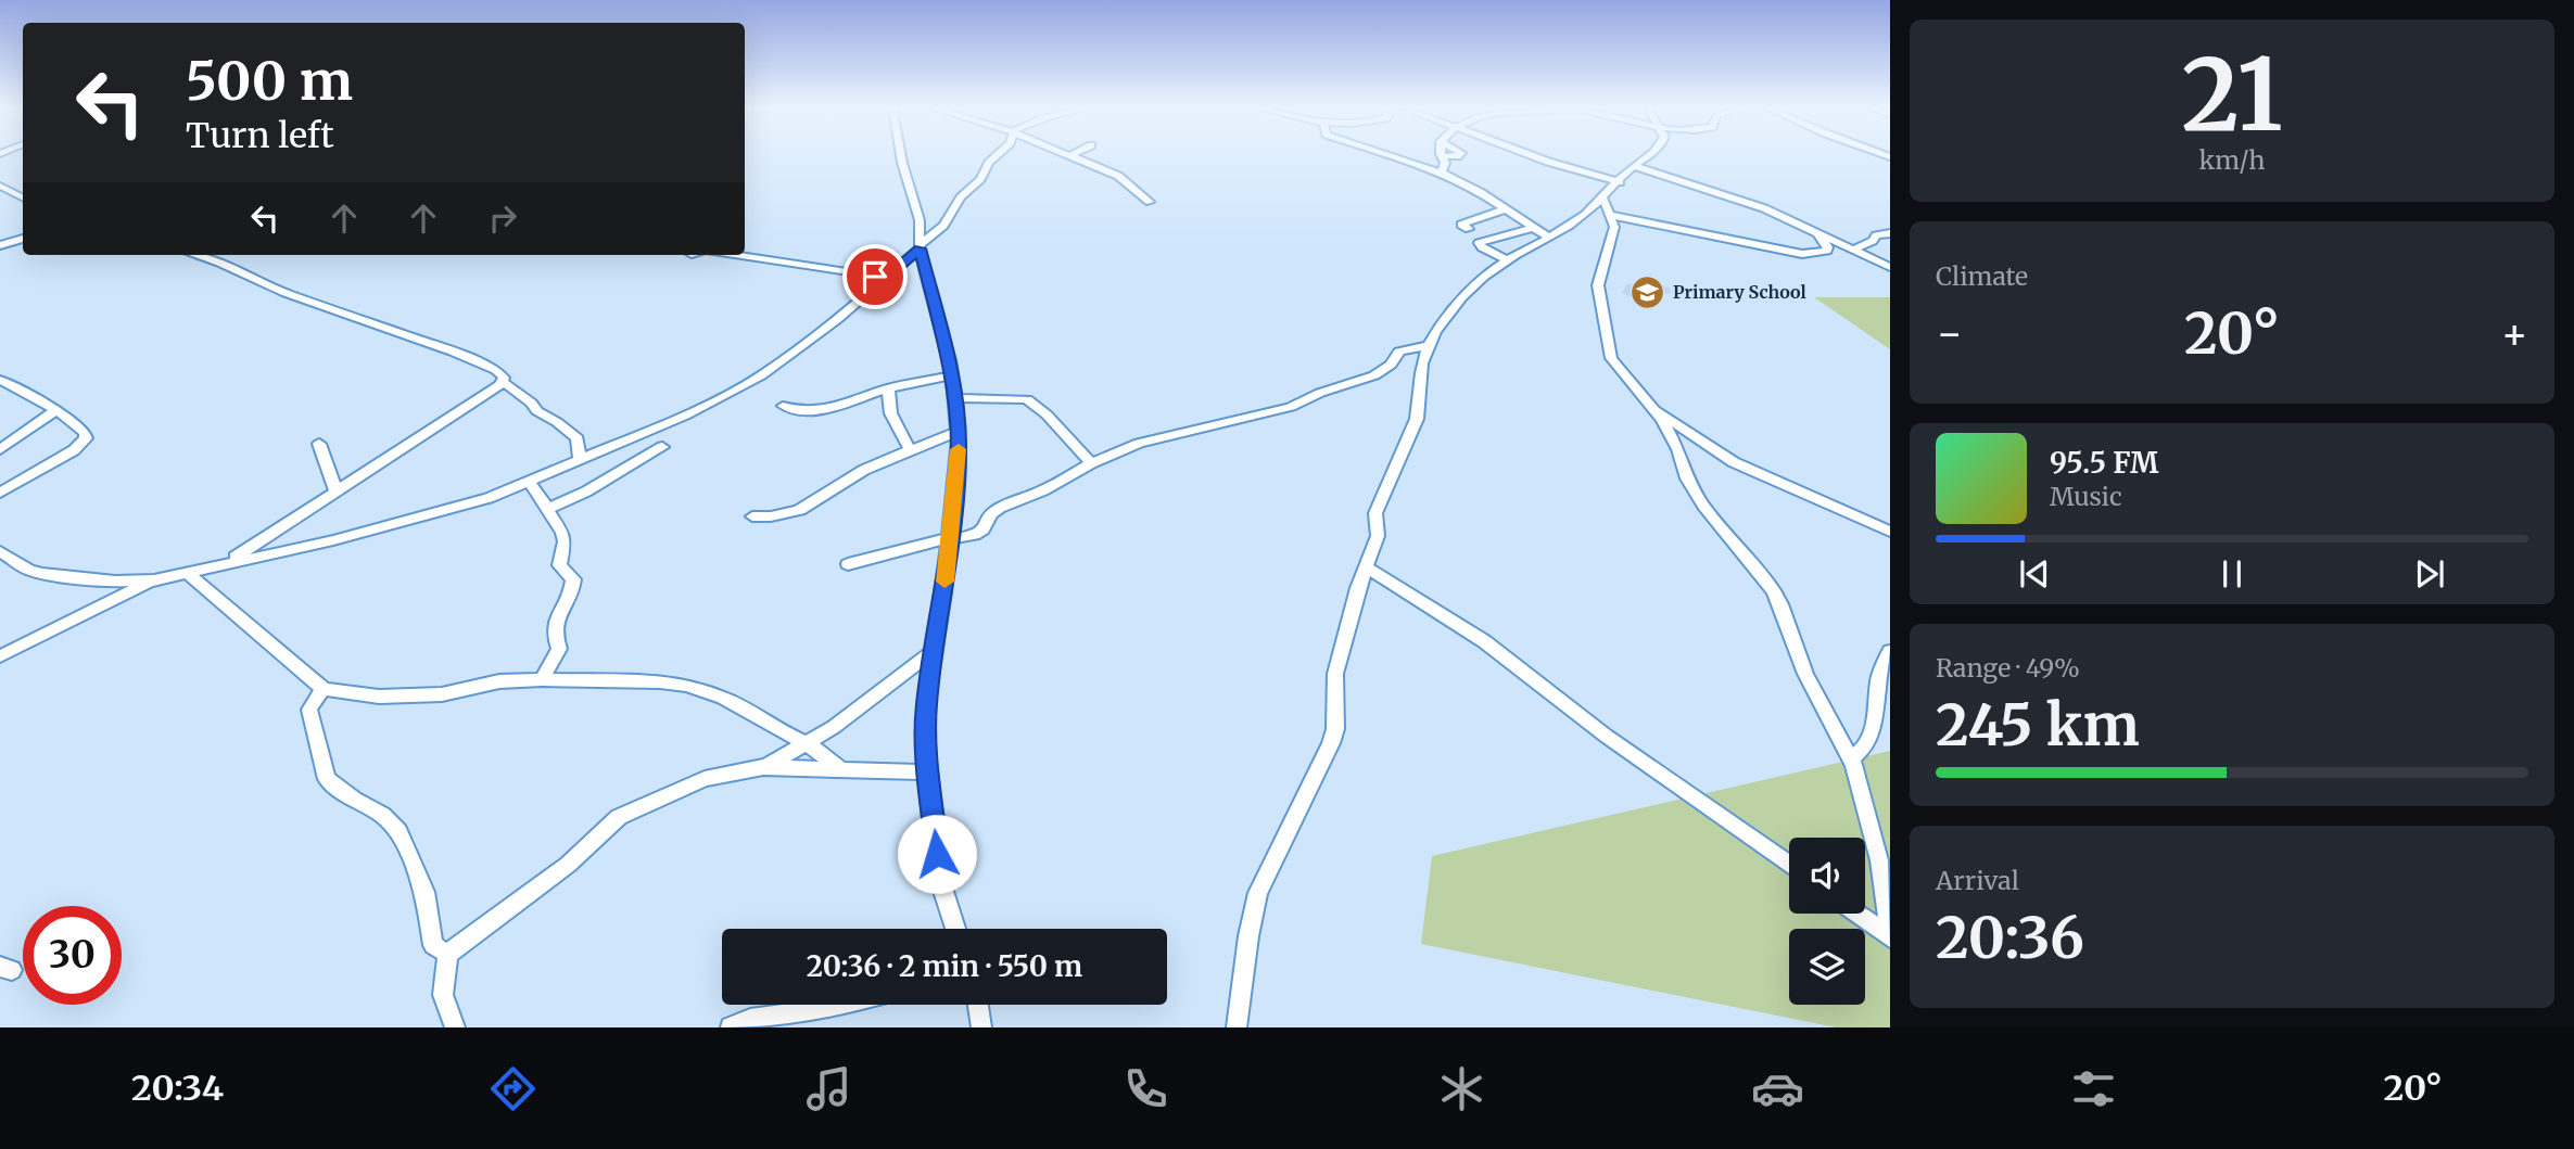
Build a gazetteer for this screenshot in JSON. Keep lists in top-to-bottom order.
{
  "places": {
    "school or university": ["Primary School"]
  },
  "page": {
    "tile": [
      ["21", "km/h"],
      "Climate",
      ["Range · 49%", "245 km"],
      ["Arrival", "20:36"]
    ],
    "turn": ["500 m", "Turn left"],
    "heat": ["−", "20°", "+"],
    "song": ["95.5 FM", "Music"],
    "limit": "30",
    "trip": "20:36 · 2 min · 550 m",
    "tabs": ["20:34", "20°"]
  }
}
